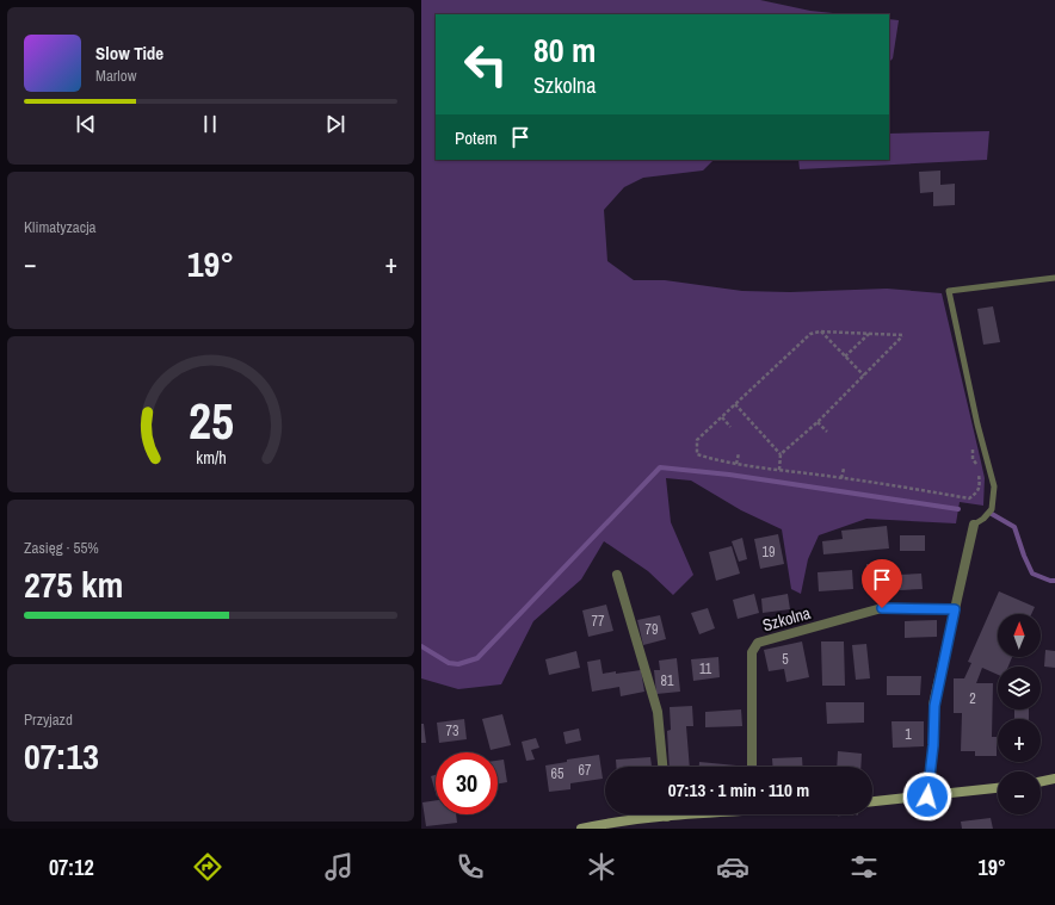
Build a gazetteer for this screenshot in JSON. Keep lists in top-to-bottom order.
{
  "streets": {
    "street": ["Szkolna"]
  },
  "house_numbers": [
    "19",
    "77",
    "79",
    "5",
    "11",
    "81",
    "2",
    "73",
    "1",
    "67",
    "65"
  ],
  "north": "top",
  "page": {
    "turn": ["80 m", "Szkolna"],
    "song": ["Slow Tide", "Marlow"],
    "then": "Potem",
    "tile": [
      "Klimatyzacja",
      ["Zasięg · 55%", "275 km"],
      ["Przyjazd", "07:13"]
    ],
    "heat": ["−", "19°", "+"],
    "map_buttons": ["+", "−"],
    "limit": "30",
    "trip": "07:13 · 1 min · 110 m",
    "tabs": ["07:12", "19°"],
    "gauge": ["25", "km/h"]
  }
}
